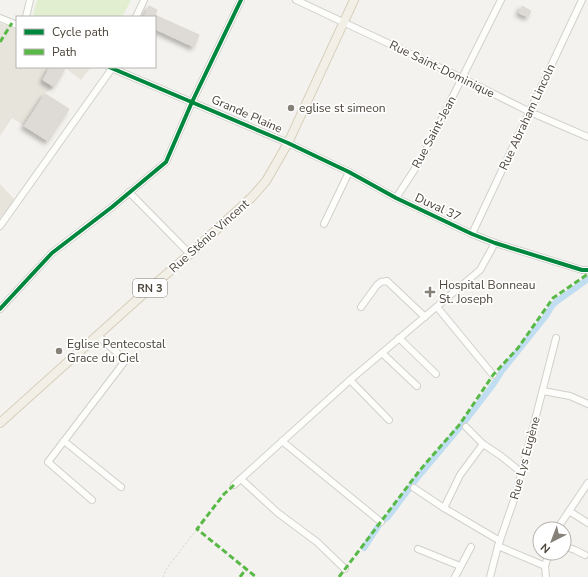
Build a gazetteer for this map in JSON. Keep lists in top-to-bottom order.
{
  "streets": {
    "main road": ["Rue Sténio Vincent", "RN 3"],
    "street": [
      "Rue Saint-Dominique",
      "Grande Plaine",
      "Rue Abraham Lincoln",
      "Rue Saint-Jean",
      "Duval 37",
      "Rue Lys Eugène"
    ]
  },
  "crossings": [
    ["Rue Saint-Dominique", "Rue Abraham Lincoln"],
    ["Rue Saint-Dominique", "Rue Saint-Jean"],
    ["Rue Saint-Dominique", "Rue Sténio Vincent"],
    ["Grande Plaine", "Duval 37"],
    ["Grande Plaine", "Rue Sténio Vincent"],
    ["Rue Abraham Lincoln", "Duval 37"],
    ["Rue Saint-Jean", "Duval 37"],
    ["Duval 37", "Rue Sténio Vincent"]
  ],
  "places": {
    "other": ["eglise st simeon", "Eglise Pentecostal Grace du Ciel"],
    "health": ["Hospital Bonneau St. Joseph"]
  },
  "legend": ["Cycle path", "Path"],
  "north": "bottom left"
}
